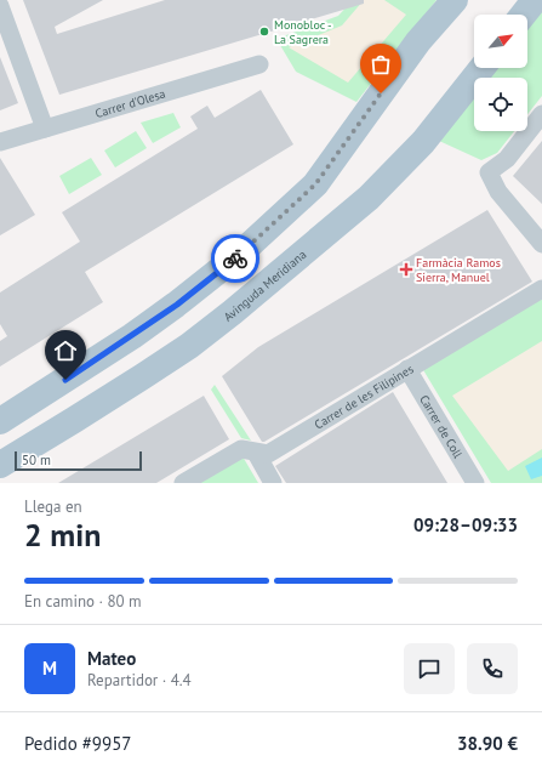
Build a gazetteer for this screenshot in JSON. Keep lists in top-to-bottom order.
{
  "streets": {
    "main road": ["Avinguda Meridiana"],
    "street": ["Carrer d'Olesa", "Carrer de les Filipines", "Carrer de Coll"]
  },
  "crossings": [
    ["Carrer de les Filipines", "Carrer de Coll"]
  ],
  "places": {
    "other": ["Monobloc - La Sagrera"],
    "health": ["Farmàcia Ramos Sierra, Manuel"]
  },
  "scale_bar": "50 m",
  "north": "top right",
  "page": {
    "scale": "50 m",
    "heading": ["2 min", "Llega en", "09:28–09:33"],
    "panel": [
      "Mateo",
      "Repartidor · 4.4",
      "Pedido #9957",
      "38.90 €"
    ],
    "bar": "En camino · 80 m",
    "round": "M"
  }
}
